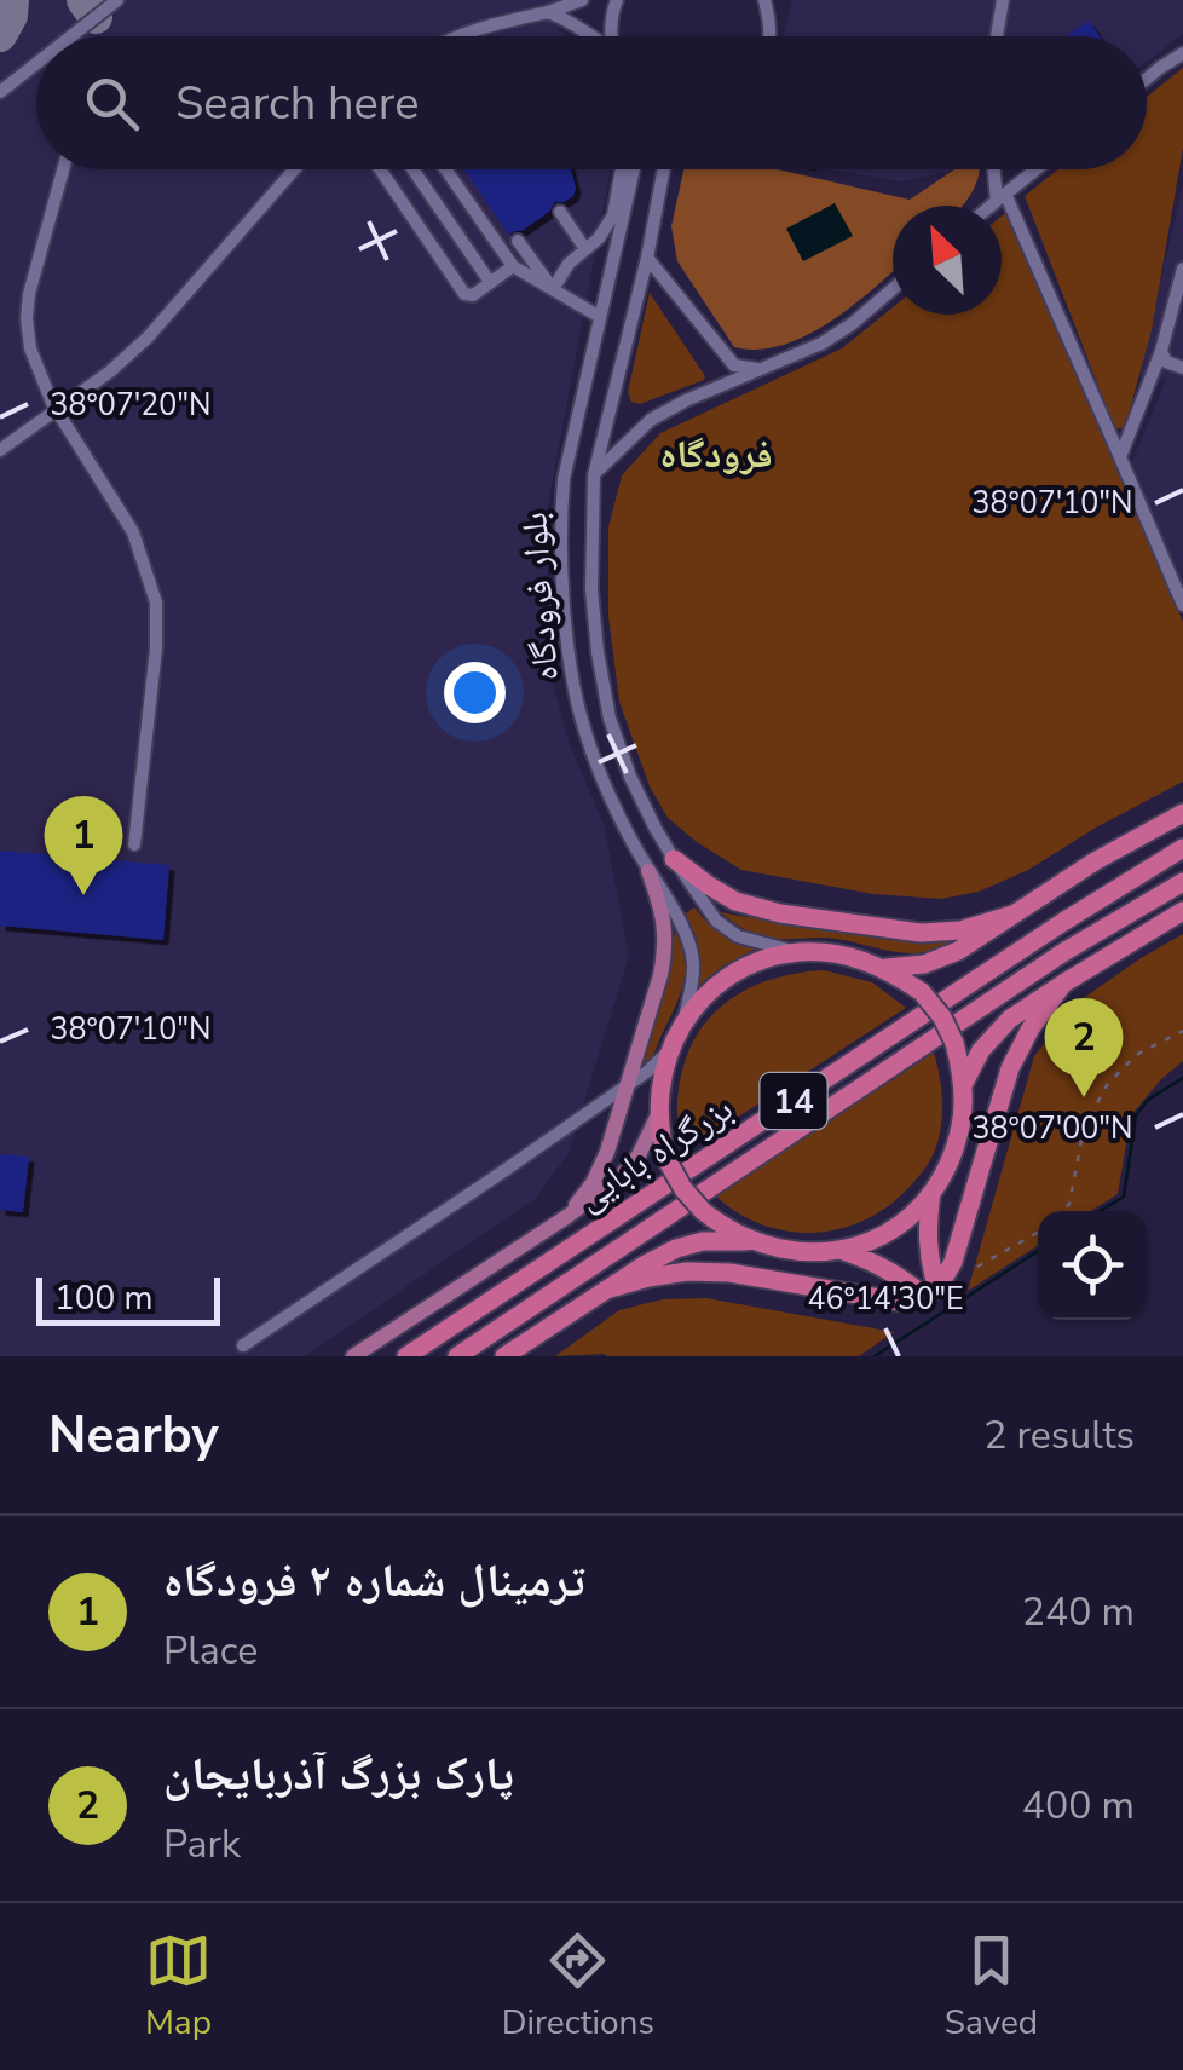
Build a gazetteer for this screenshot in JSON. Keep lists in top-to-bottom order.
{
  "streets": {
    "highway": ["14", "بزرگراه بابایی"],
    "street": ["بلوار فرودگاه"]
  },
  "districts": ["فرودگاه"],
  "scale_bar": "100 m",
  "north": "top left",
  "page": {
    "search": "Search here",
    "pins": ["1", "2"],
    "scale": "100 m",
    "heading": ["Nearby", "2 results"],
    "list": [
      {
        "mark": "1",
        "name": "ترمينال شماره ۲ فرودگاه",
        "note": "Place",
        "value": "240 m"
      },
      {
        "mark": "2",
        "name": "پارک بزرگ آذربایجان",
        "note": "Park",
        "value": "400 m"
      }
    ],
    "nav": ["Map", "Directions", "Saved"]
  },
  "coordinates": [
    "38°07'20\"N",
    "38°07'10\"N",
    "38°07'00\"N",
    "46°14'30\"E"
  ]
}
